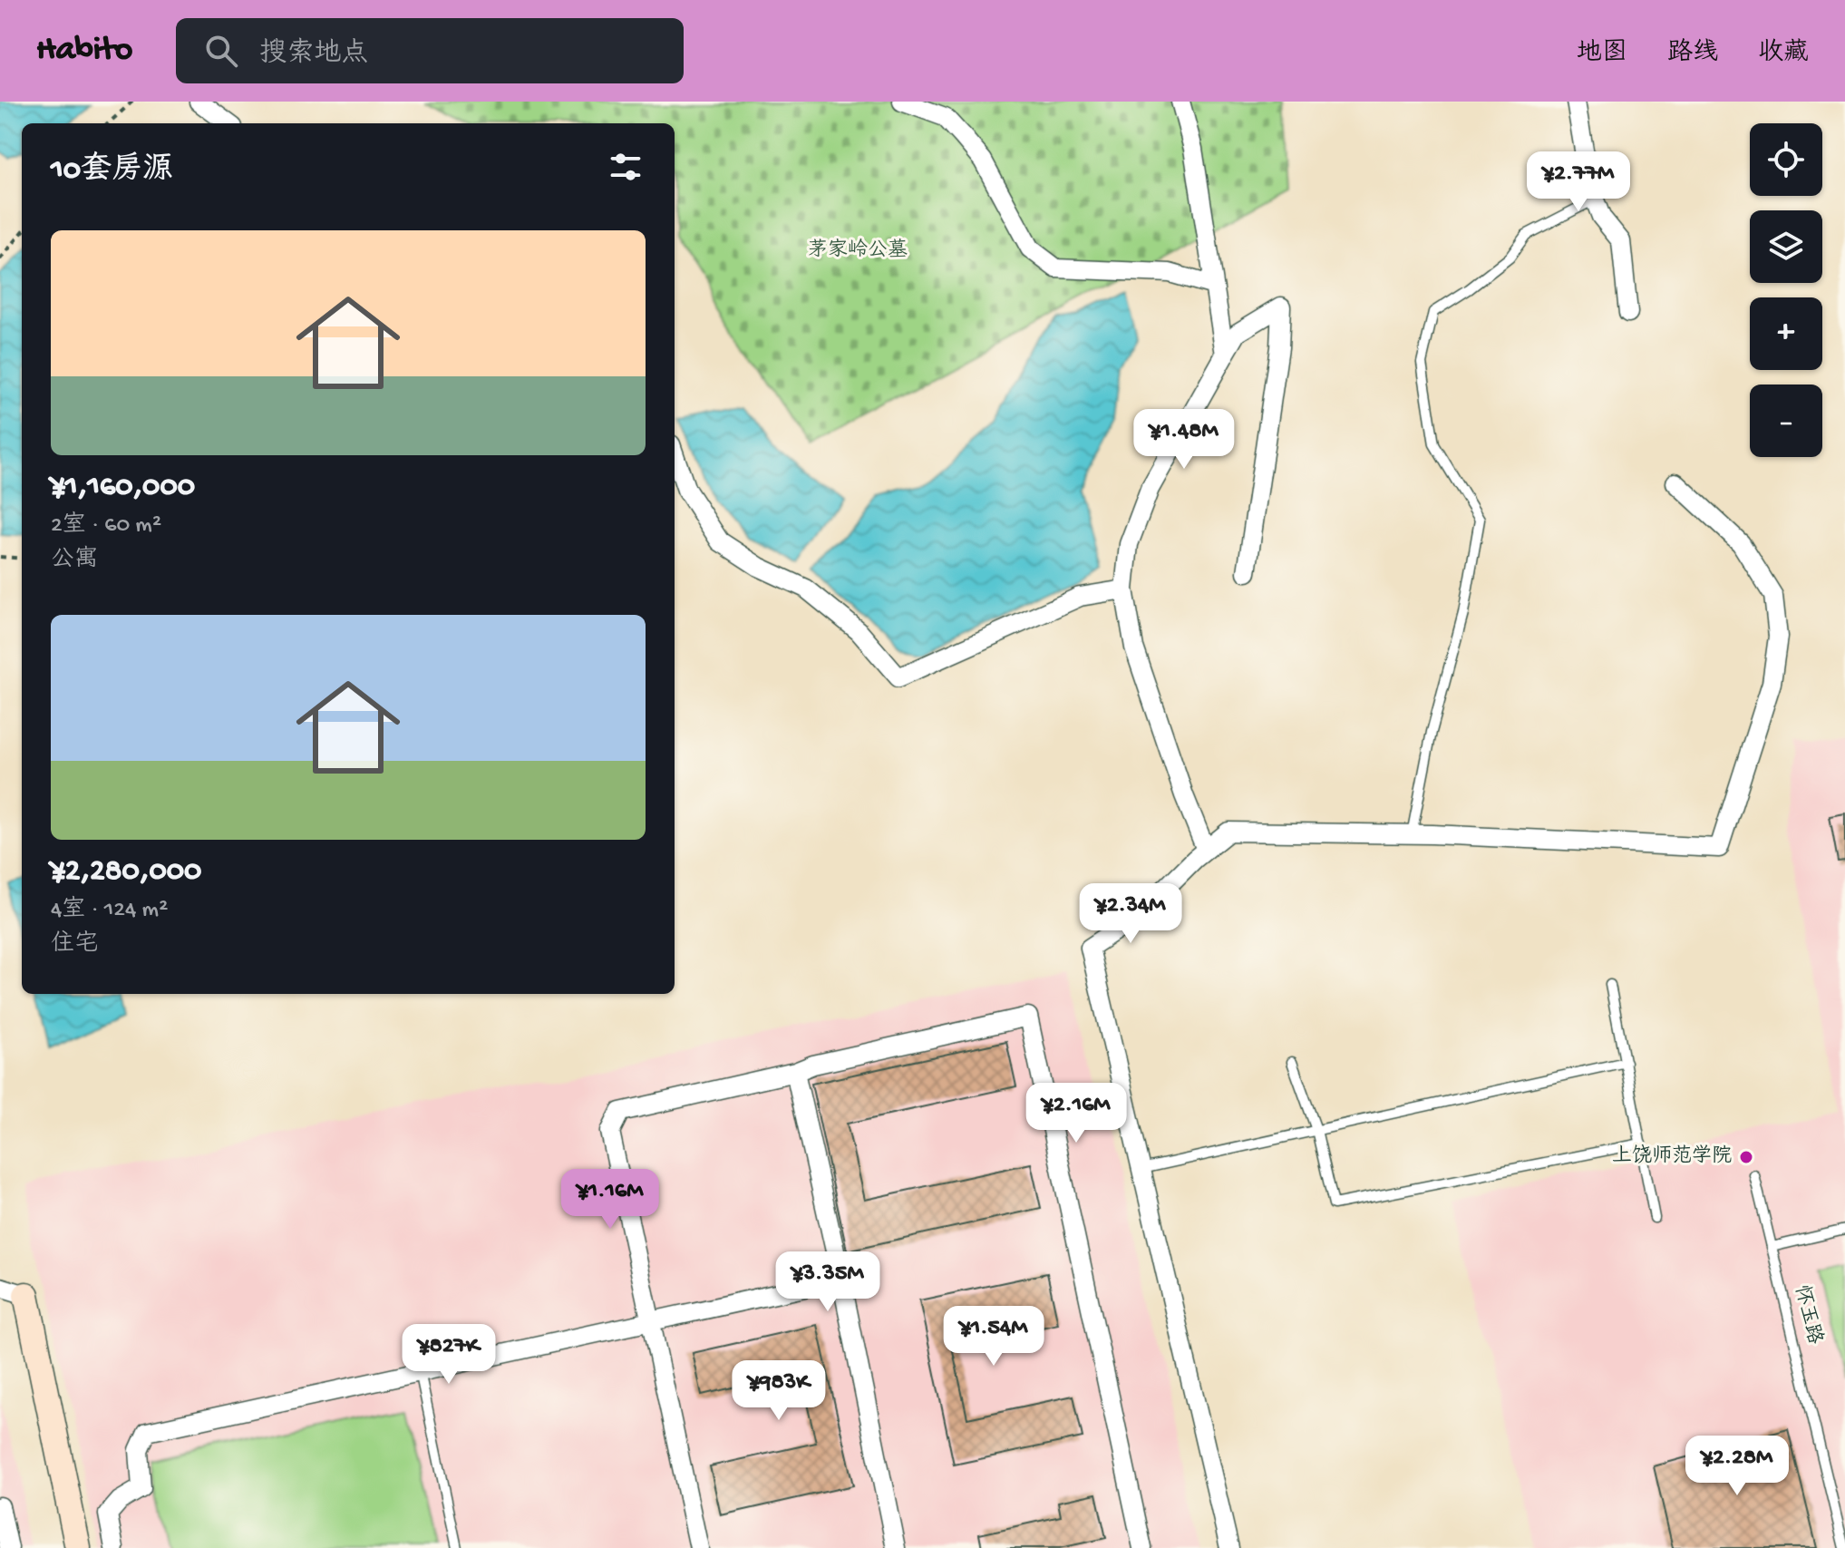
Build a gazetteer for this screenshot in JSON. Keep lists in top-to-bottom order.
{
  "streets": {
    "lane": ["怀玉路"]
  },
  "parks": ["茅家岭公墓"],
  "places": ["上饶师范学院"],
  "page": {
    "header": "Habito",
    "search": "搜索地点",
    "nav": ["地图", "路线", "收藏"],
    "map_buttons": ["+", "−"],
    "heading": "10套房源",
    "price": [
      "¥2.77M",
      "¥1.48M",
      "¥2.34M",
      "¥2.16M",
      "¥1.16M",
      "¥3.35M",
      "¥1.54M",
      "¥827K",
      "¥983K",
      "¥2.28M"
    ],
    "list": [
      {
        "name": "¥1,160,000",
        "note": "2室 · 60 m² · 公寓"
      },
      {
        "name": "¥2,280,000",
        "note": "4室 · 124 m² · 住宅"
      }
    ]
  }
}
